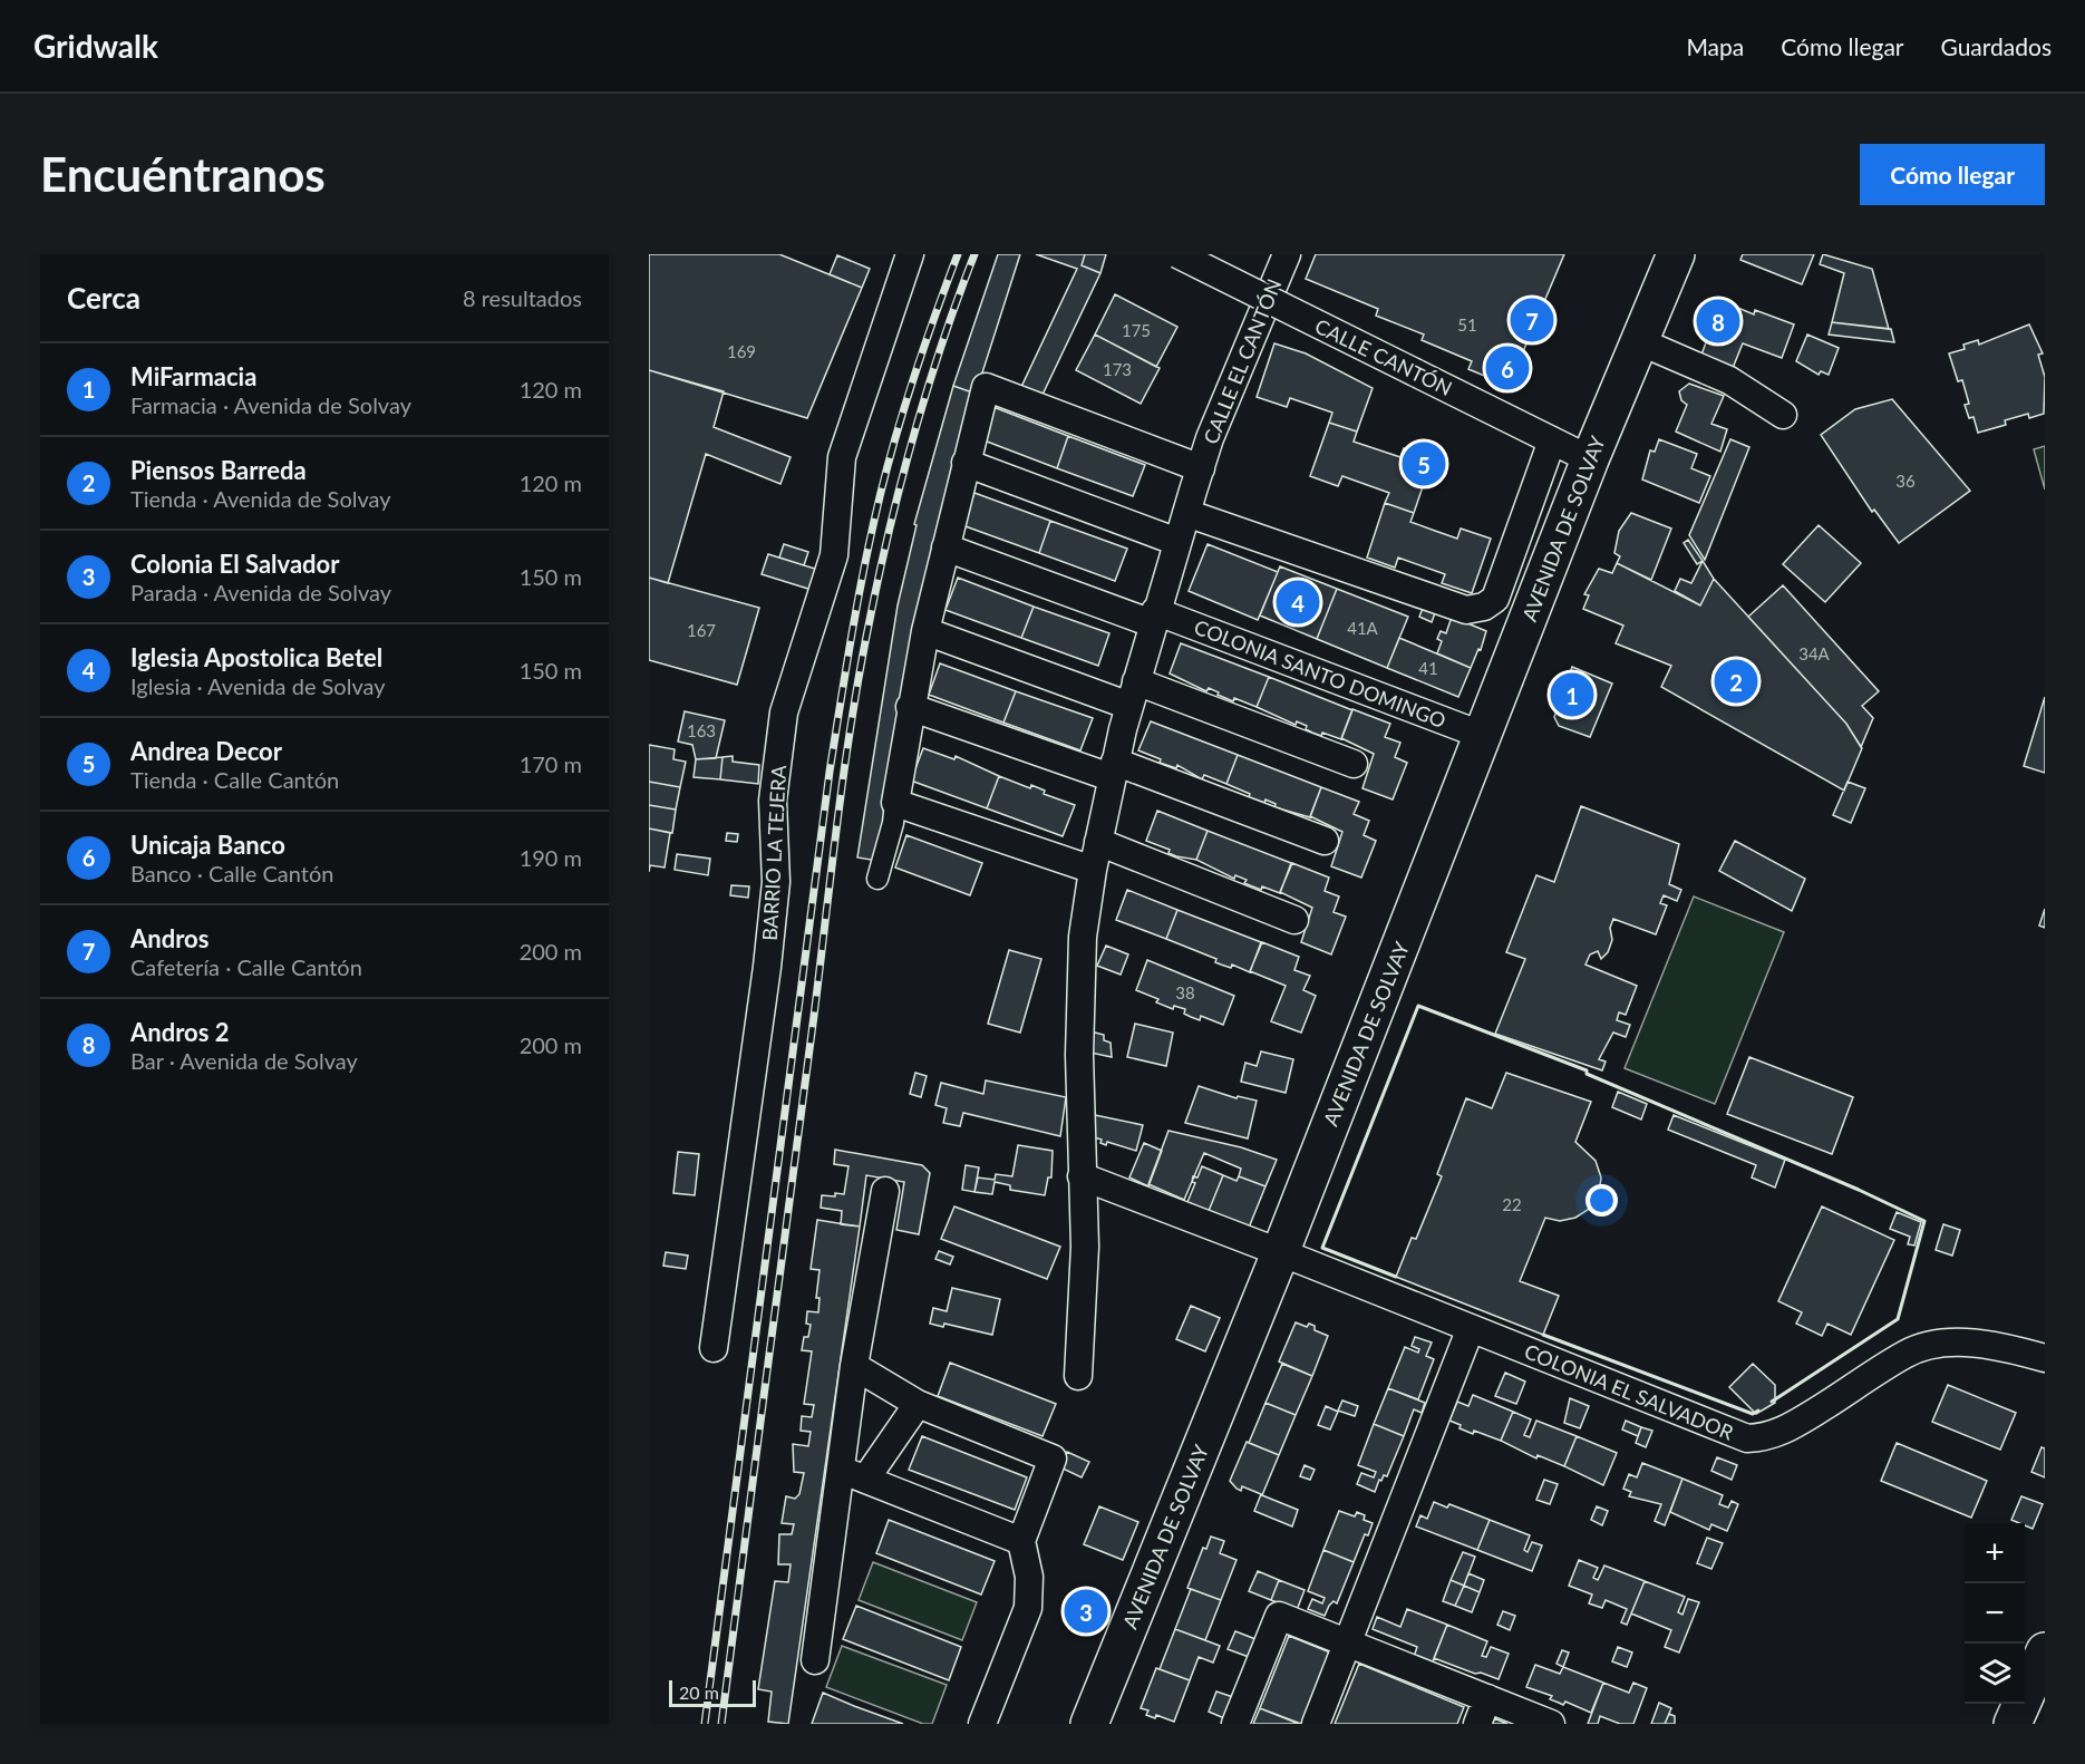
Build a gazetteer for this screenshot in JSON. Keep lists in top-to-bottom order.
{
  "streets": {
    "highway": ["AVENIDA DE SOLVAY"],
    "street": [
      "CALLE CANTÓN",
      "CALLE EL CANTÓN",
      "COLONIA SANTO DOMINGO",
      "BARRIO LA TEJERA",
      "COLONIA EL SALVADOR"
    ]
  },
  "crossings": [
    ["CALLE CANTÓN", "AVENIDA DE SOLVAY"],
    ["AVENIDA DE SOLVAY", "COLONIA SANTO DOMINGO"],
    ["AVENIDA DE SOLVAY", "COLONIA EL SALVADOR"]
  ],
  "house_numbers": [
    "51",
    "175",
    "169",
    "173",
    "36",
    "41A",
    "167",
    "34A",
    "41",
    "163",
    "38",
    "22"
  ],
  "scale_bar": "20 m",
  "page": {
    "header": "Gridwalk",
    "nav": ["Mapa", "Cómo llegar", "Guardados"],
    "buttons": "Cómo llegar",
    "title": "Encuéntranos",
    "heading": ["Cerca", "8 resultados"],
    "pins": [
      "7",
      "8",
      "6",
      "5",
      "4",
      "2",
      "1",
      "3"
    ],
    "list": [
      {
        "mark": "1",
        "name": "MiFarmacia",
        "note": "Farmacia · Avenida de Solvay",
        "value": "120 m"
      },
      {
        "mark": "2",
        "name": "Piensos Barreda",
        "note": "Tienda · Avenida de Solvay",
        "value": "120 m"
      },
      {
        "mark": "3",
        "name": "Colonia El Salvador",
        "note": "Parada · Avenida de Solvay",
        "value": "150 m"
      },
      {
        "mark": "4",
        "name": "Iglesia Apostolica Betel",
        "note": "Iglesia · Avenida de Solvay",
        "value": "150 m"
      },
      {
        "mark": "5",
        "name": "Andrea Decor",
        "note": "Tienda · Calle Cantón",
        "value": "170 m"
      },
      {
        "mark": "6",
        "name": "Unicaja Banco",
        "note": "Banco · Calle Cantón",
        "value": "190 m"
      },
      {
        "mark": "7",
        "name": "Andros",
        "note": "Cafetería · Calle Cantón",
        "value": "200 m"
      },
      {
        "mark": "8",
        "name": "Andros 2",
        "note": "Bar · Avenida de Solvay",
        "value": "200 m"
      }
    ],
    "map_buttons": ["+", "−"],
    "scale": "20 m"
  }
}
